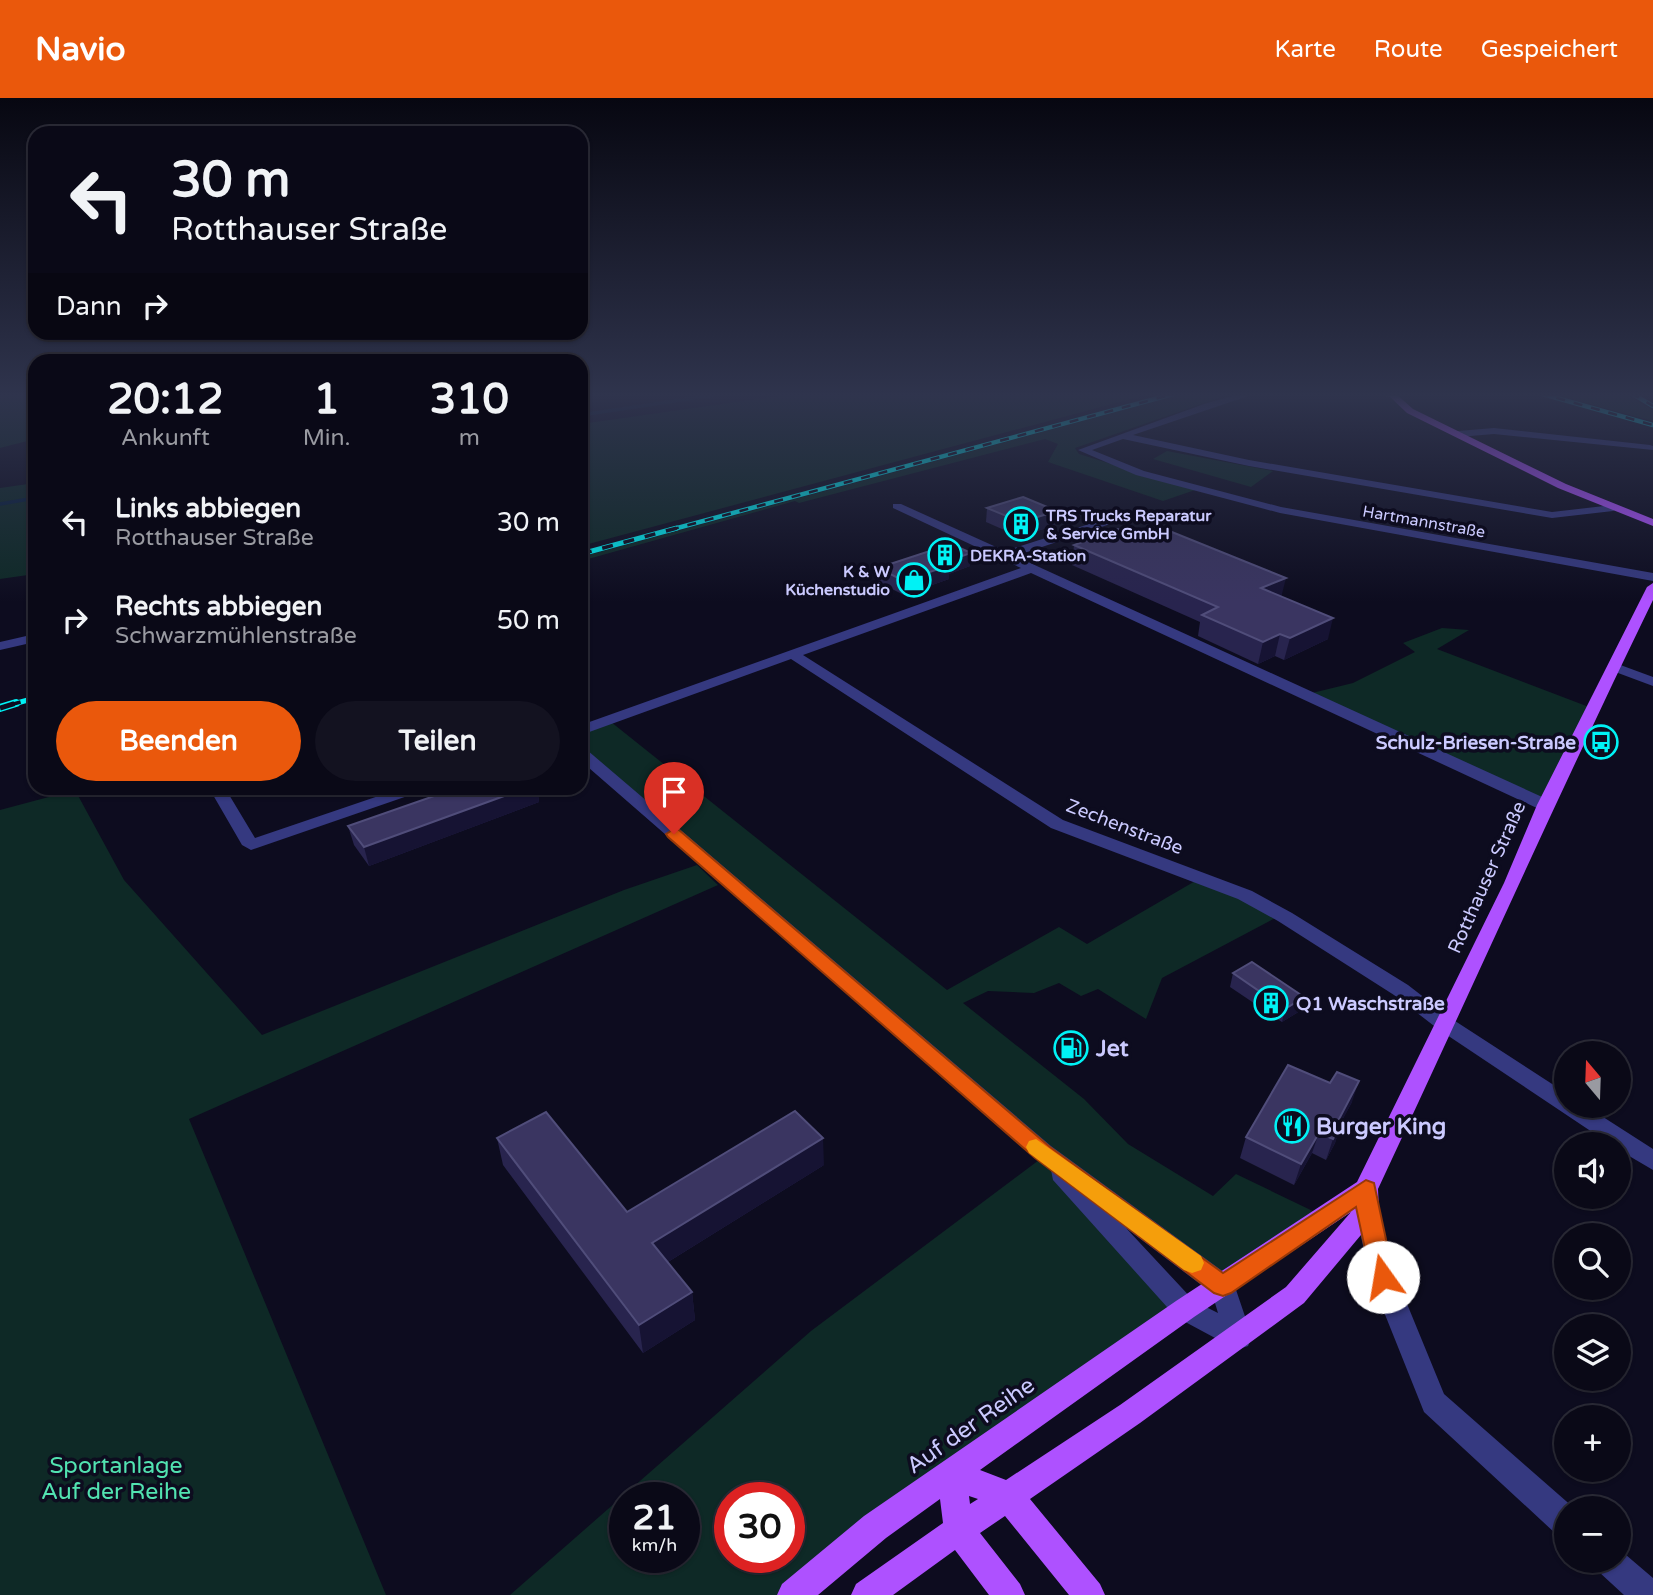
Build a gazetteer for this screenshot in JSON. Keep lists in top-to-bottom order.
{
  "streets": {
    "main road": ["Rotthauser Straße", "Auf der Reihe"],
    "street": ["Hartmannstraße", "Zechenstraße"]
  },
  "crossings": [
    ["Zechenstraße", "Rotthauser Straße"]
  ],
  "parks": ["Sportanlage Auf der Reihe"],
  "places": {
    "building": ["TRS Trucks Reparatur & Service GmbH", "DEKRA-Station", "Q1 Waschstraße"],
    "shop": ["K & W Küchenstudio"],
    "bus stop": ["Schulz-Briesen-Straße"],
    "fuel station": ["Jet"],
    "restaurant": ["Burger King"]
  },
  "north": "top",
  "page": {
    "header": "Navio",
    "nav": ["Karte", "Route", "Gespeichert"],
    "turn": ["30 m", "Rotthauser Straße"],
    "then": "Dann",
    "eta": [
      "20:12",
      "Ankunft",
      "1",
      "Min.",
      "310",
      "m"
    ],
    "list": [
      {
        "name": "Links abbiegen",
        "note": "Rotthauser Straße",
        "value": "30 m"
      },
      {
        "name": "Rechts abbiegen",
        "note": "Schwarzmühlenstraße",
        "value": "50 m"
      }
    ],
    "buttons": ["Beenden", "Teilen"],
    "map_buttons": ["+", "−"],
    "speed": "21 km/h",
    "limit": "30"
  }
}
